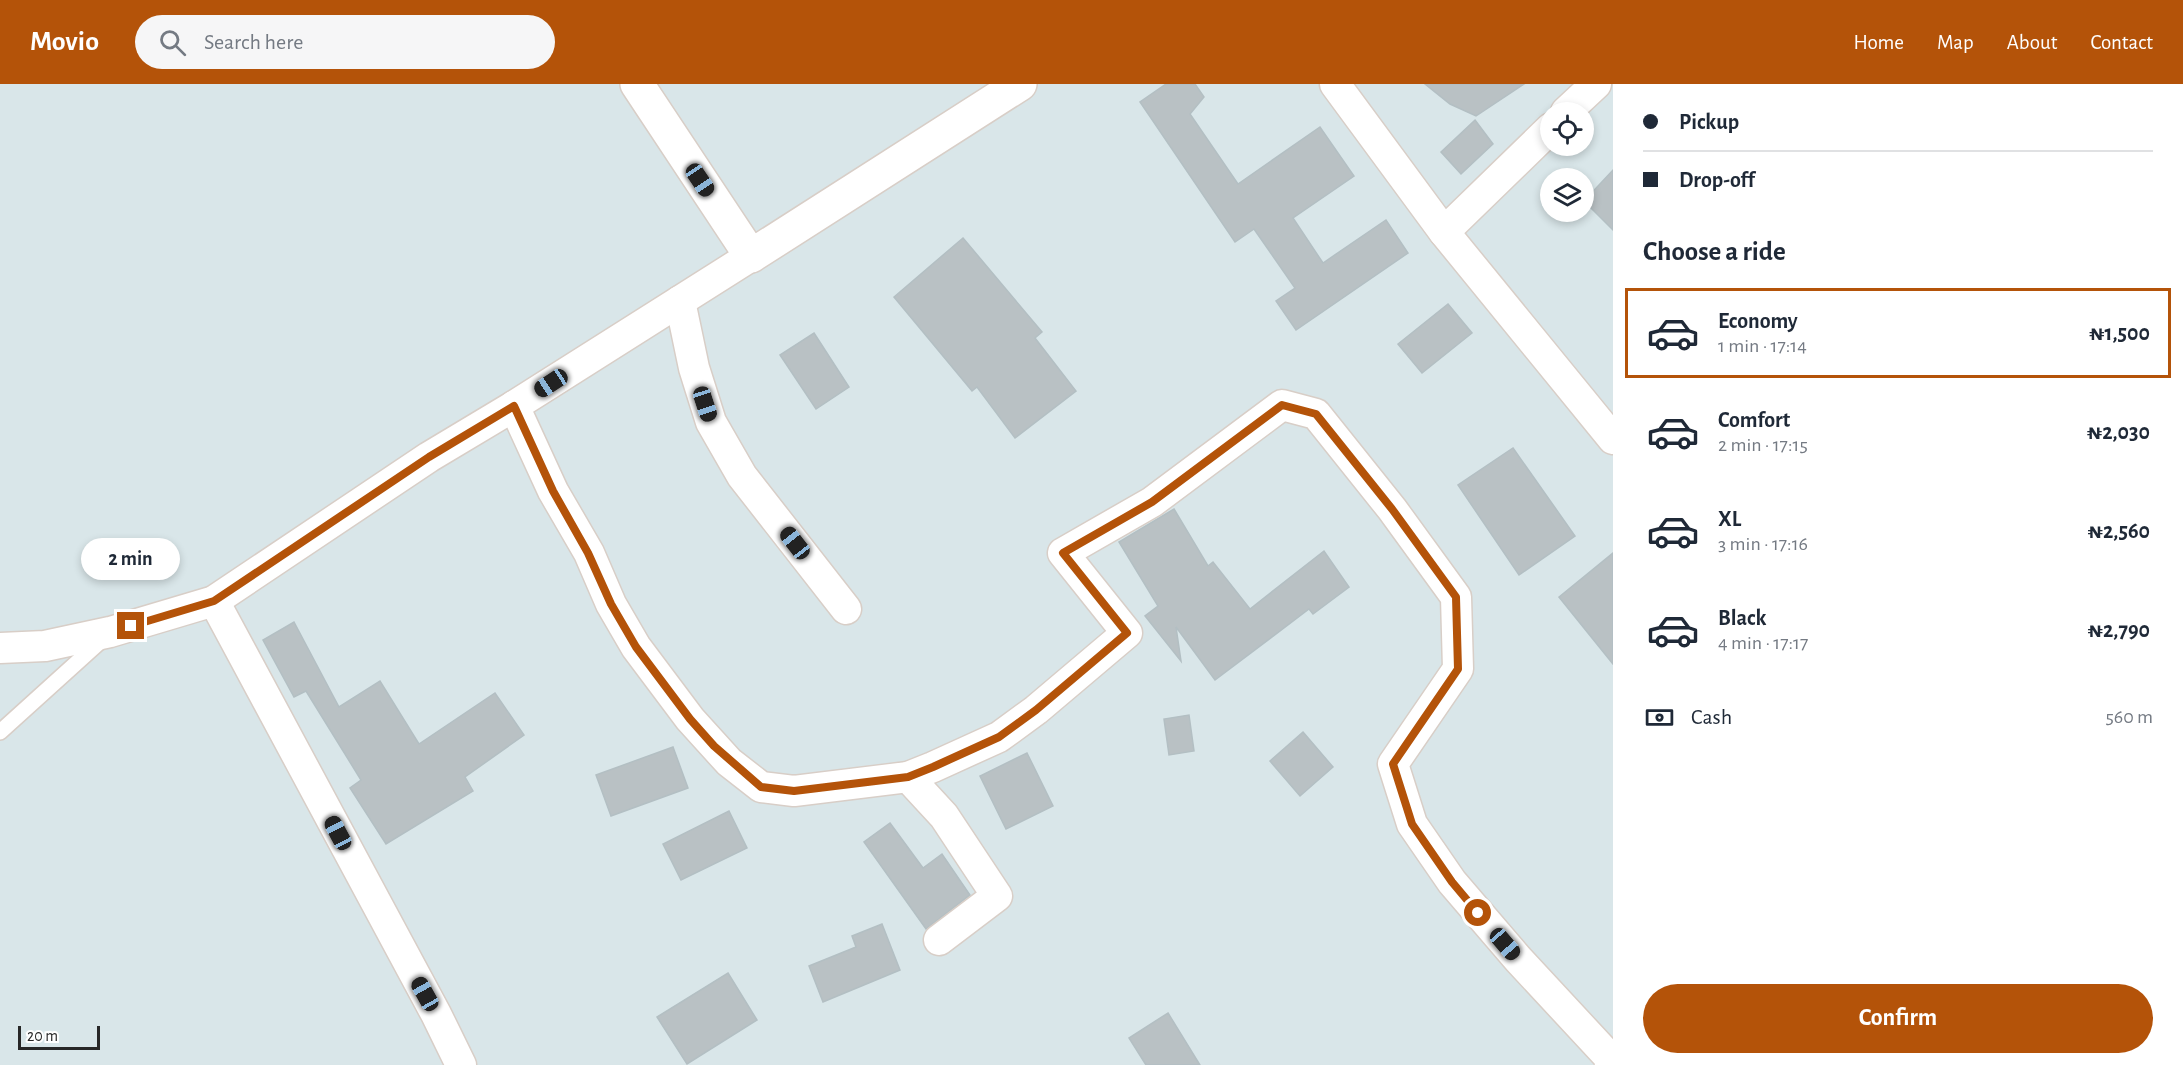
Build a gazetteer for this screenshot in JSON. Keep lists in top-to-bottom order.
{
  "scale_bar": "20 m",
  "page": {
    "header": "Movio",
    "search": "Search here",
    "nav": [
      "Home",
      "Map",
      "About",
      "Contact"
    ],
    "banner": ["Pickup", "Drop-off"],
    "heading": "Choose a ride",
    "list": [
      {
        "name": "Economy",
        "note": "1 min · 17:14",
        "value": "₦1,500"
      },
      {
        "name": "Comfort",
        "note": "2 min · 17:15",
        "value": "₦2,030"
      },
      {
        "name": "XL",
        "note": "3 min · 17:16",
        "value": "₦2,560"
      },
      {
        "name": "Black",
        "note": "4 min · 17:17",
        "value": "₦2,790"
      }
    ],
    "bubble": "2 min",
    "pay": ["Cash", "560 m"],
    "buttons": "Confirm",
    "scale": "20 m"
  }
}
